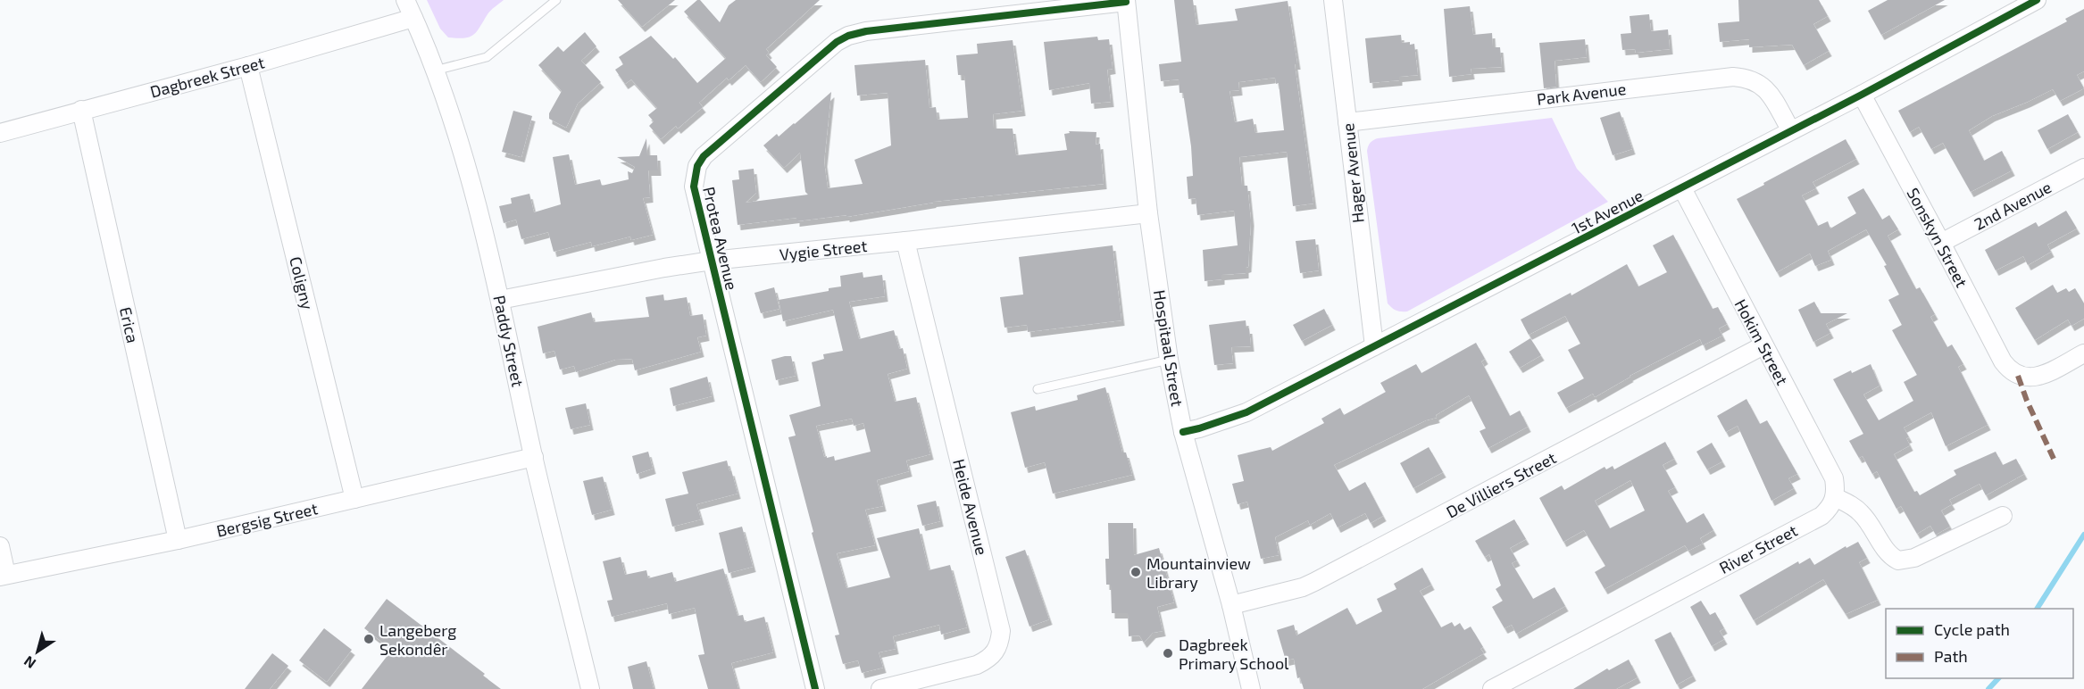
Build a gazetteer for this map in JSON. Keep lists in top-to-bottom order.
{
  "streets": {
    "street": [
      "Dagbreek Street",
      "Park Avenue",
      "Hager Avenue",
      "2nd Avenue",
      "1st Avenue",
      "Sonskyn Street",
      "Protea Avenue",
      "Vygie Street",
      "Coligny",
      "Erica",
      "Paddy Street",
      "Hokim Street",
      "Hospitaal Street",
      "De Villiers Street",
      "Heide Avenue",
      "Bergsig Street",
      "River Street"
    ]
  },
  "crossings": [
    ["Dagbreek Street", "Coligny"],
    ["Dagbreek Street", "Erica"],
    ["Dagbreek Street", "Paddy Street"],
    ["Park Avenue", "Hager Avenue"],
    ["Park Avenue", "1st Avenue"],
    ["Hager Avenue", "1st Avenue"],
    ["2nd Avenue", "Sonskyn Street"],
    ["1st Avenue", "Sonskyn Street"],
    ["1st Avenue", "Hokim Street"],
    ["1st Avenue", "Hospitaal Street"],
    ["Protea Avenue", "Vygie Street"],
    ["Protea Avenue", "Hospitaal Street"],
    ["Vygie Street", "Paddy Street"],
    ["Vygie Street", "Hospitaal Street"],
    ["Vygie Street", "Heide Avenue"],
    ["Coligny", "Bergsig Street"],
    ["Erica", "Bergsig Street"],
    ["Paddy Street", "Bergsig Street"],
    ["Hokim Street", "De Villiers Street"],
    ["Hokim Street", "River Street"],
    ["Hospitaal Street", "De Villiers Street"]
  ],
  "places": ["Mountainview Library", "Langeberg Sekondêr", "Dagbreek Primary School"],
  "legend": ["Cycle path", "Path"],
  "north": "bottom left"
}
